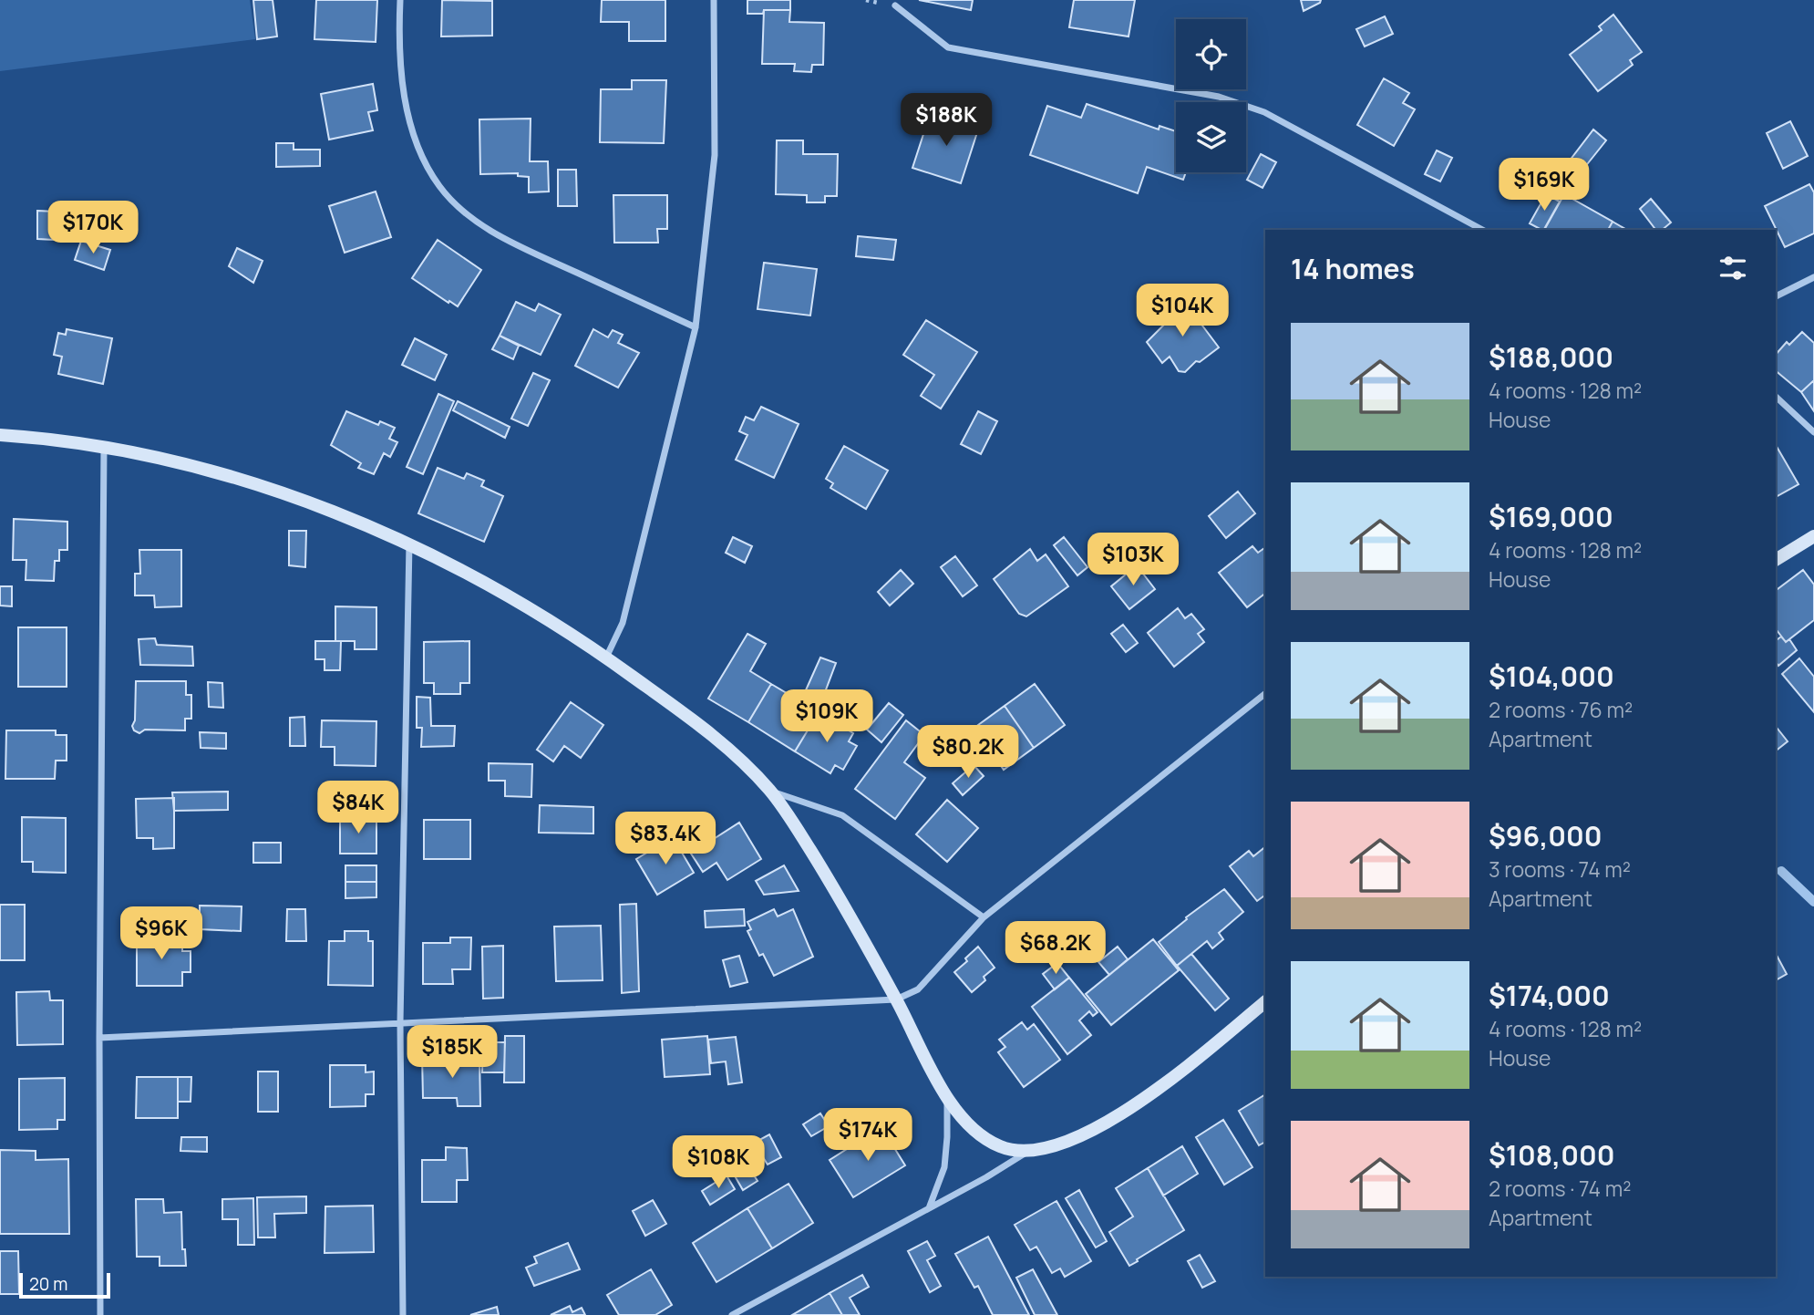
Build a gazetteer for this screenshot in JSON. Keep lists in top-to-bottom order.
{
  "scale_bar": "20 m",
  "page": {
    "price": [
      "$188K",
      "$169K",
      "$170K",
      "$104K",
      "$103K",
      "$109K",
      "$80.2K",
      "$84K",
      "$83.4K",
      "$96K",
      "$68.2K",
      "$185K",
      "$174K",
      "$108K"
    ],
    "heading": "14 homes",
    "list": [
      {
        "name": "$188,000",
        "note": "4 rooms · 128 m² · House"
      },
      {
        "name": "$169,000",
        "note": "4 rooms · 128 m² · House"
      },
      {
        "name": "$104,000",
        "note": "2 rooms · 76 m² · Apartment"
      },
      {
        "name": "$96,000",
        "note": "3 rooms · 74 m² · Apartment"
      },
      {
        "name": "$174,000",
        "note": "4 rooms · 128 m² · House"
      },
      {
        "name": "$108,000",
        "note": "2 rooms · 74 m² · Apartment"
      }
    ],
    "scale": "20 m"
  }
}
